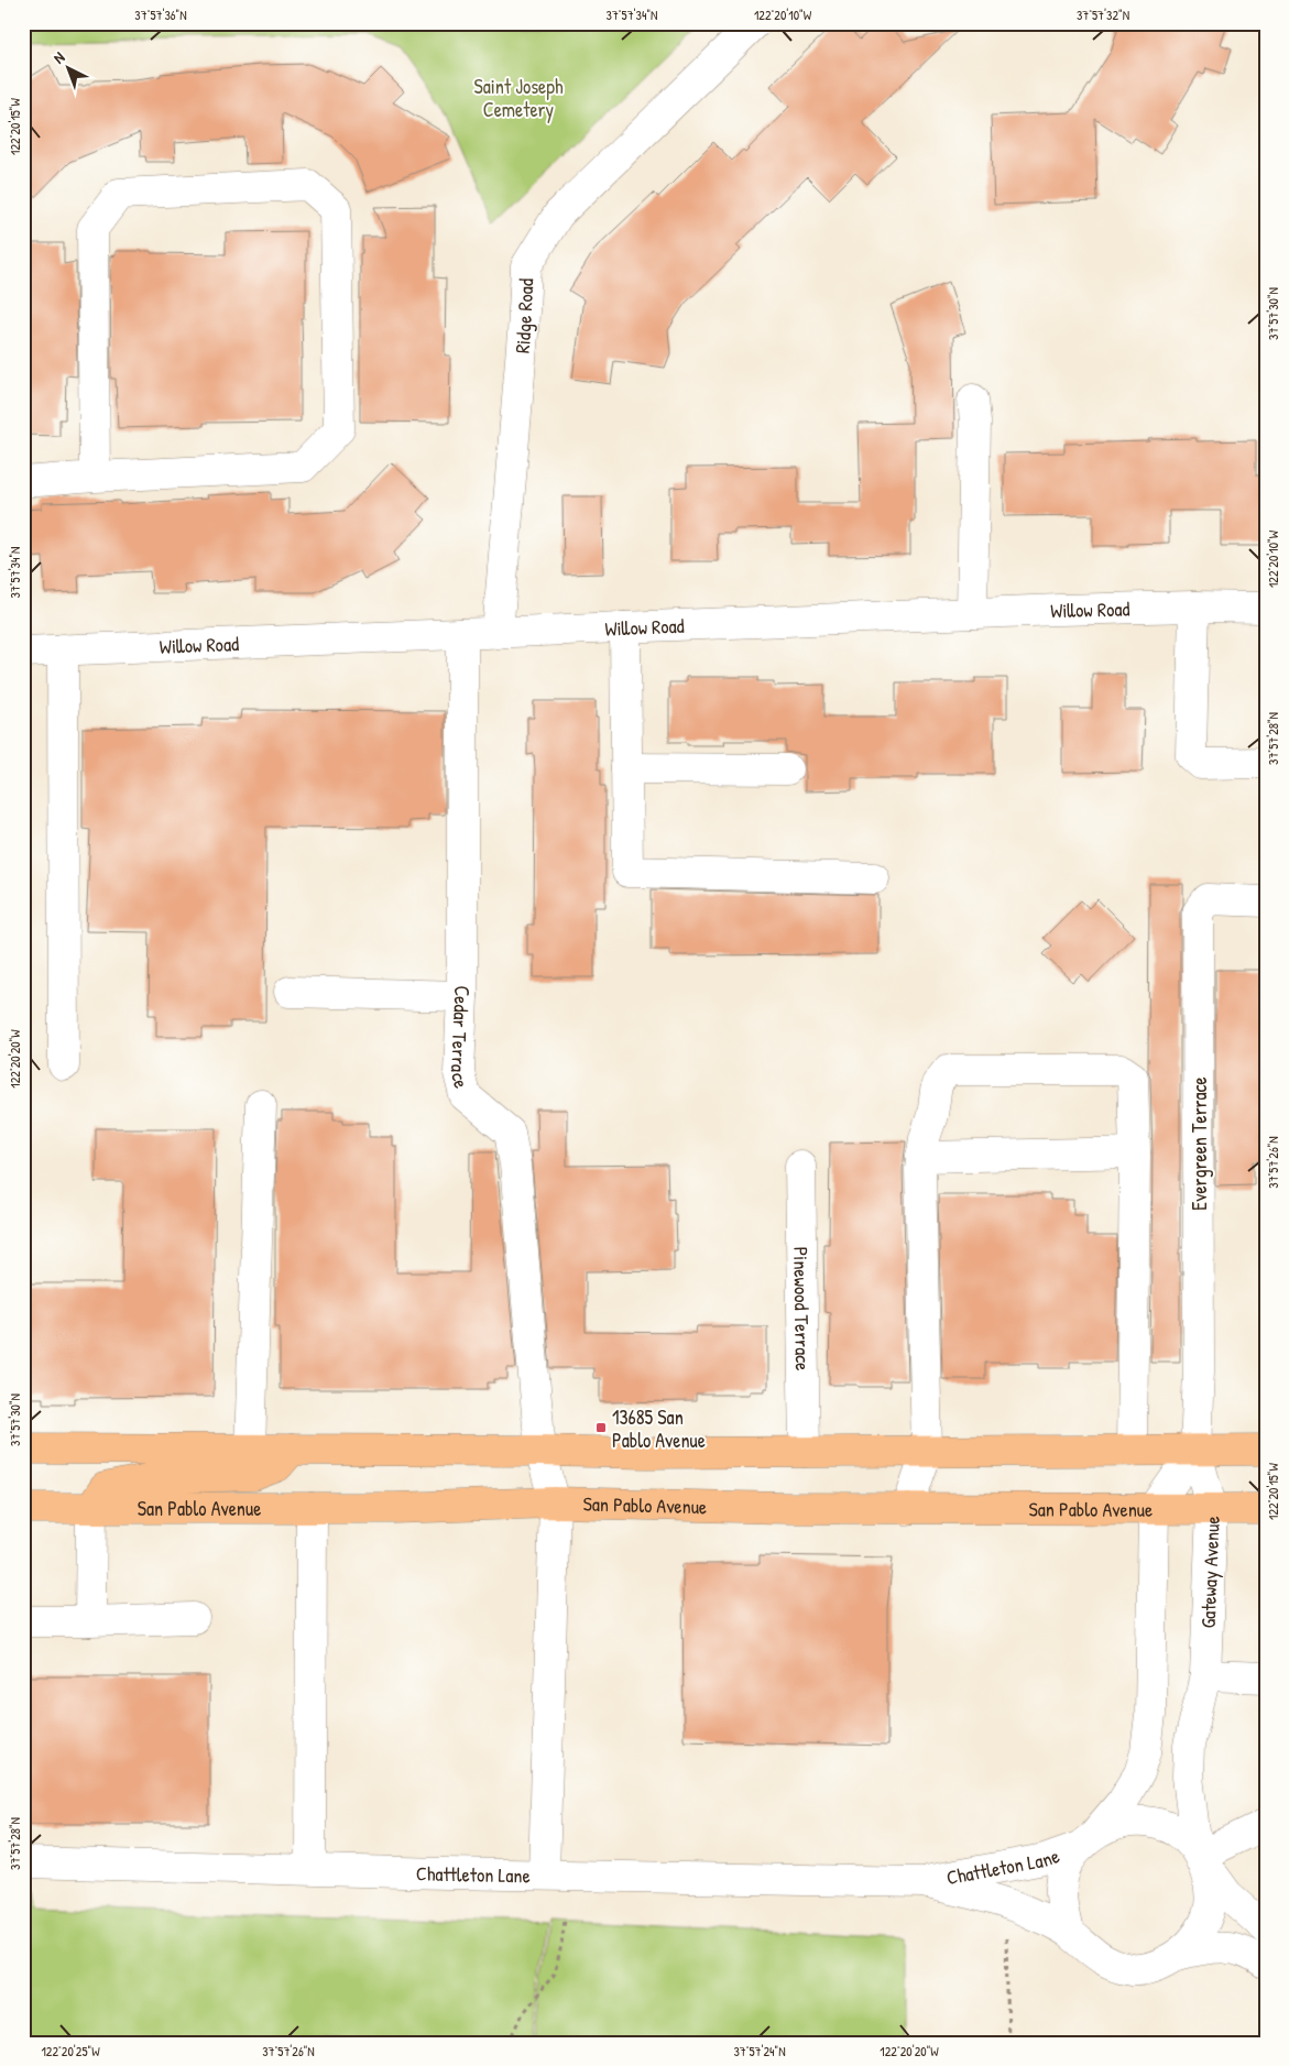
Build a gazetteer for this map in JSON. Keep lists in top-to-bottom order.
{
  "streets": {
    "main road": ["San Pablo Avenue"],
    "street": [
      "Ridge Road",
      "Willow Road",
      "Cedar Terrace",
      "Evergreen Terrace",
      "Pinewood Terrace",
      "Gateway Avenue",
      "Chattleton Lane"
    ]
  },
  "crossings": [
    ["Ridge Road", "Willow Road"],
    ["Willow Road", "Cedar Terrace"],
    ["Cedar Terrace", "San Pablo Avenue"],
    ["Cedar Terrace", "Chattleton Lane"],
    ["Evergreen Terrace", "Gateway Avenue"],
    ["San Pablo Avenue", "Gateway Avenue"],
    ["Gateway Avenue", "Chattleton Lane"]
  ],
  "parks": ["Saint Joseph Cemetery"],
  "places": {
    "transit": ["13685 San Pablo Avenue"]
  },
  "north": "top left",
  "coordinates": [
    "37°57'36\"N",
    "37°57'34\"N",
    "122°20'10\"W",
    "37°57'32\"N",
    "122°20'15\"W",
    "37°57'30\"N",
    "37°57'28\"N",
    "122°20'20\"W",
    "37°57'26\"N",
    "122°20'25\"W",
    "37°57'24\"N"
  ]
}
